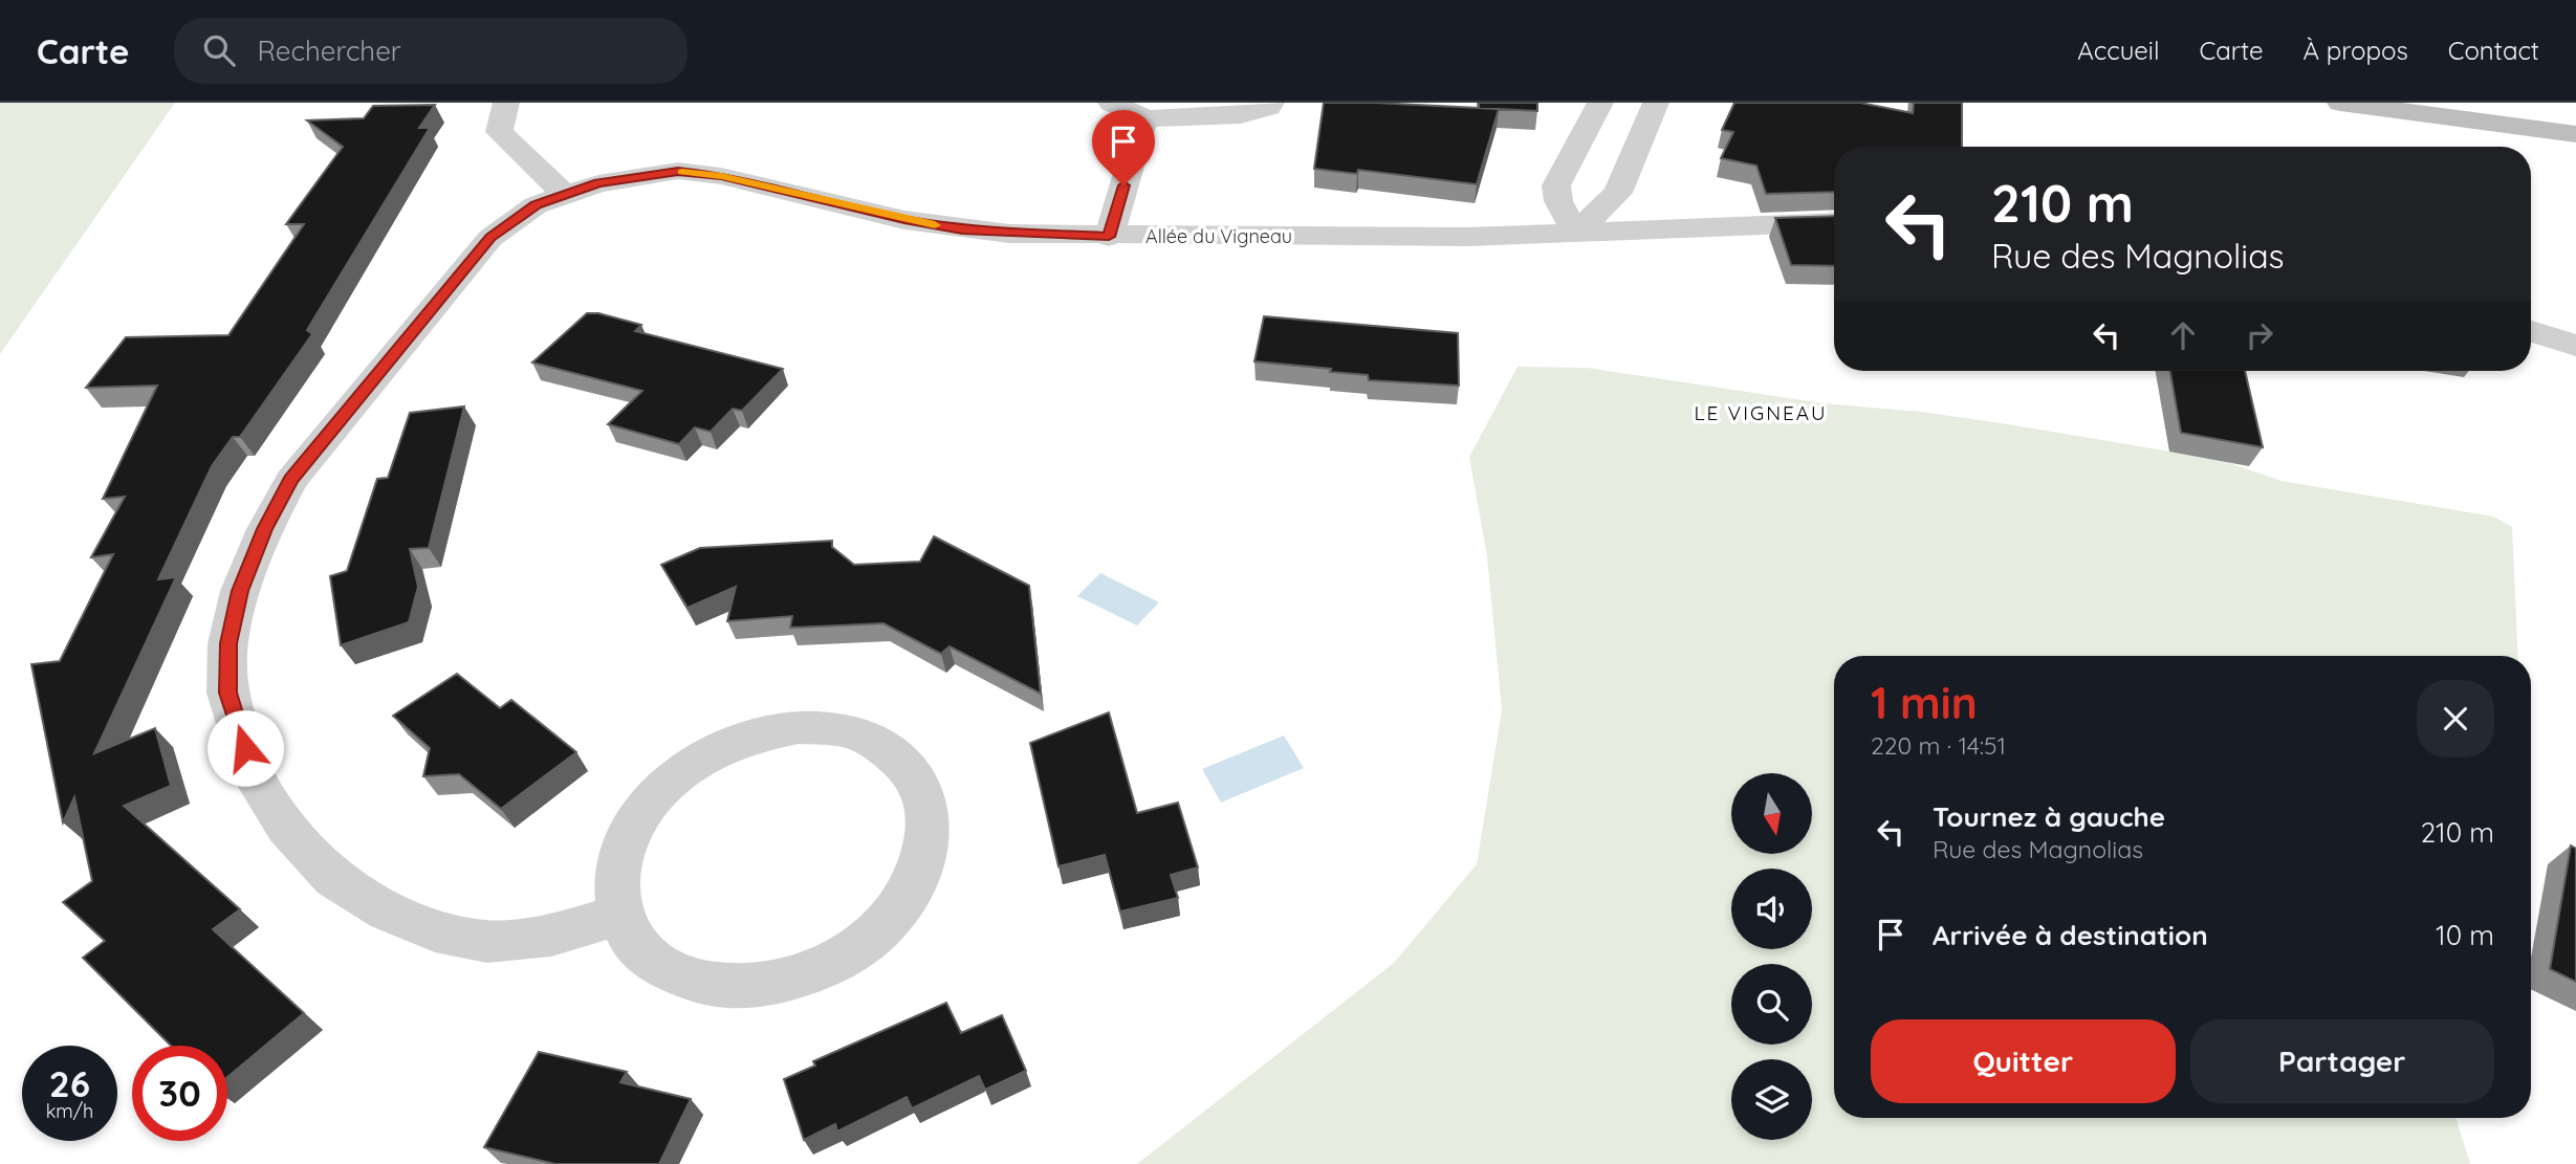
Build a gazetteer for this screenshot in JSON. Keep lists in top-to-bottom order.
{
  "streets": {
    "street": ["Allée du Vigneau"]
  },
  "districts": ["LE VIGNEAU"],
  "north": "bottom",
  "page": {
    "header": "Carte",
    "search": "Rechercher",
    "nav": [
      "Accueil",
      "Carte",
      "À propos",
      "Contact"
    ],
    "turn": ["210 m", "Rue des Magnolias"],
    "heading": ["1 min", "220 m · 14:51"],
    "list": [
      {
        "name": "Tournez à gauche",
        "note": "Rue des Magnolias",
        "value": "210 m"
      },
      {
        "name": "Arrivée à destination",
        "value": "10 m"
      }
    ],
    "buttons": ["Quitter", "Partager"],
    "speed": "26 km/h",
    "limit": "30"
  }
}
